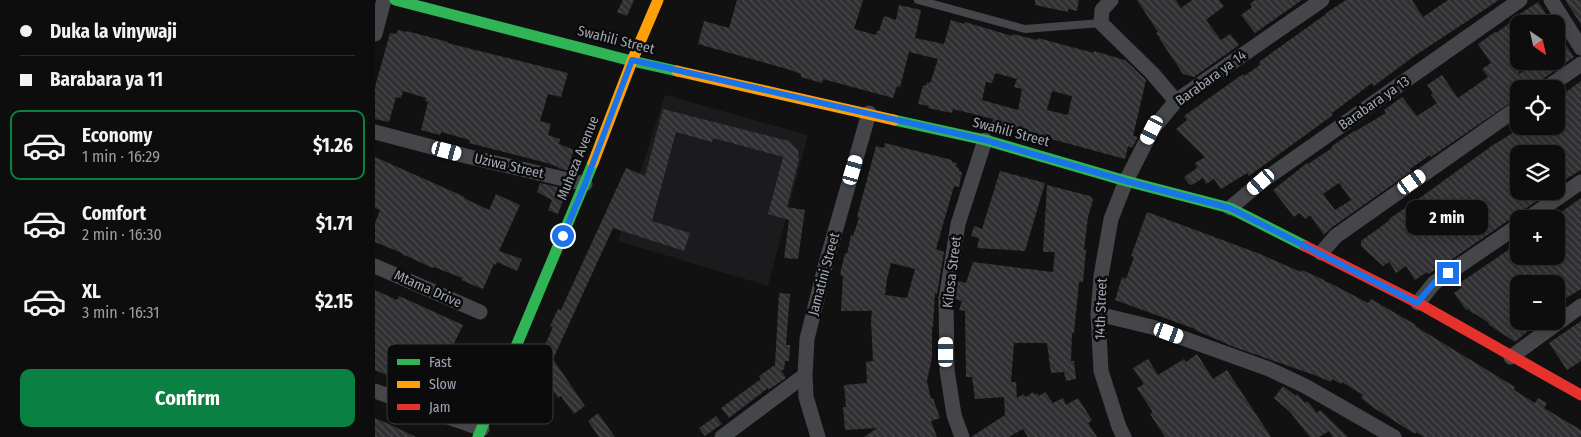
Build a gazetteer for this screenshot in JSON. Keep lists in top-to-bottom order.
{
  "streets": {
    "street": [
      "Swahili Street",
      "Barabara ya 14",
      "Barabara ya 13",
      "Muheza Avenue",
      "Uziwa Street",
      "Kilosa Street",
      "Jamatini Street",
      "Mtama Drive",
      "14th Street"
    ]
  },
  "crossings": [
    ["Swahili Street", "Barabara ya 14"],
    ["Swahili Street", "Barabara ya 13"],
    ["Swahili Street", "Muheza Avenue"],
    ["Swahili Street", "Kilosa Street"],
    ["Swahili Street", "Jamatini Street"],
    ["Swahili Street", "14th Street"],
    ["Barabara ya 14", "14th Street"],
    ["Muheza Avenue", "Uziwa Street"]
  ],
  "legend": ["Fast", "Slow", "Jam"],
  "north": "bottom right",
  "page": {
    "banner": ["Duka la vinywaji", "Barabara ya 11"],
    "map_buttons": ["+", "−"],
    "list": [
      {
        "name": "Economy",
        "note": "1 min · 16:29",
        "value": "$1.26"
      },
      {
        "name": "Comfort",
        "note": "2 min · 16:30",
        "value": "$1.71"
      },
      {
        "name": "XL",
        "note": "3 min · 16:31",
        "value": "$2.15"
      }
    ],
    "bubble": "2 min",
    "buttons": "Confirm"
  }
}
